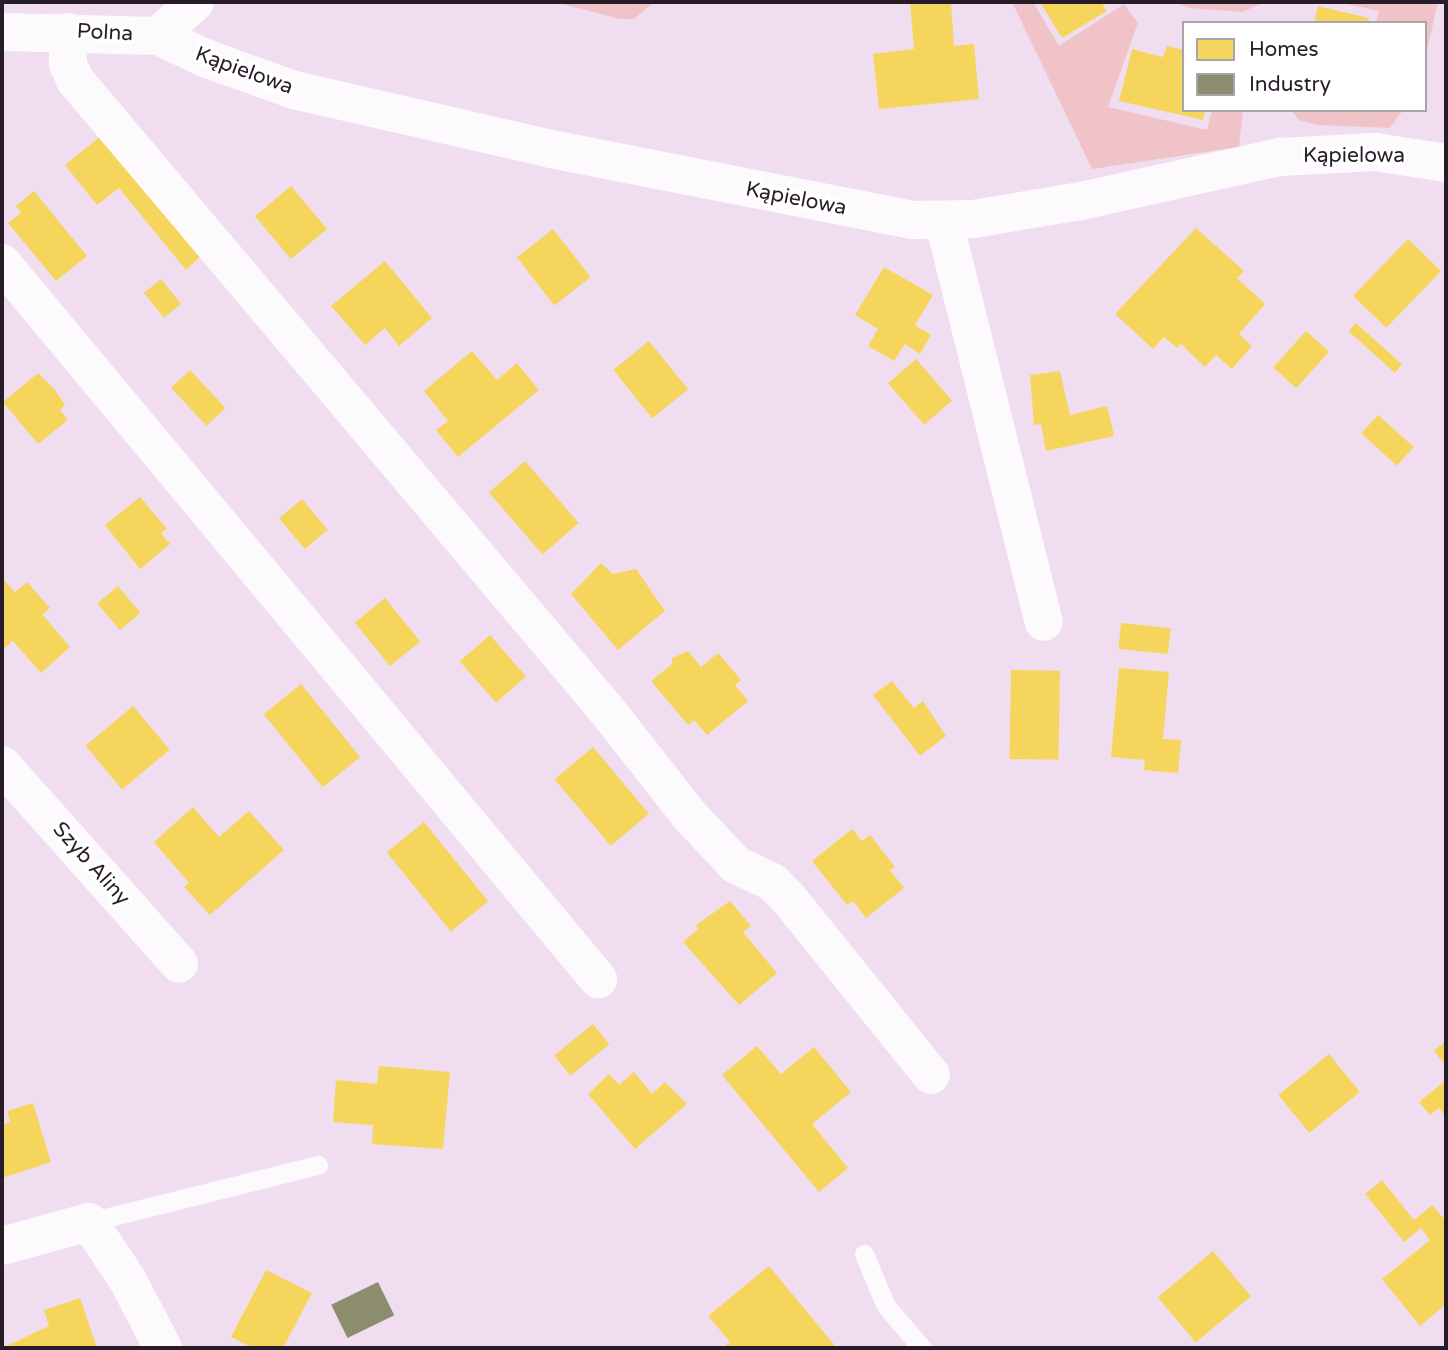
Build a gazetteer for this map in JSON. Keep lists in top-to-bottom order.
{
  "streets": {
    "street": ["Polna", "Kąpielowa", "Szyb Aliny"]
  },
  "crossings": [
    ["Polna", "Kąpielowa"]
  ],
  "legend": ["Homes", "Industry"]
}
